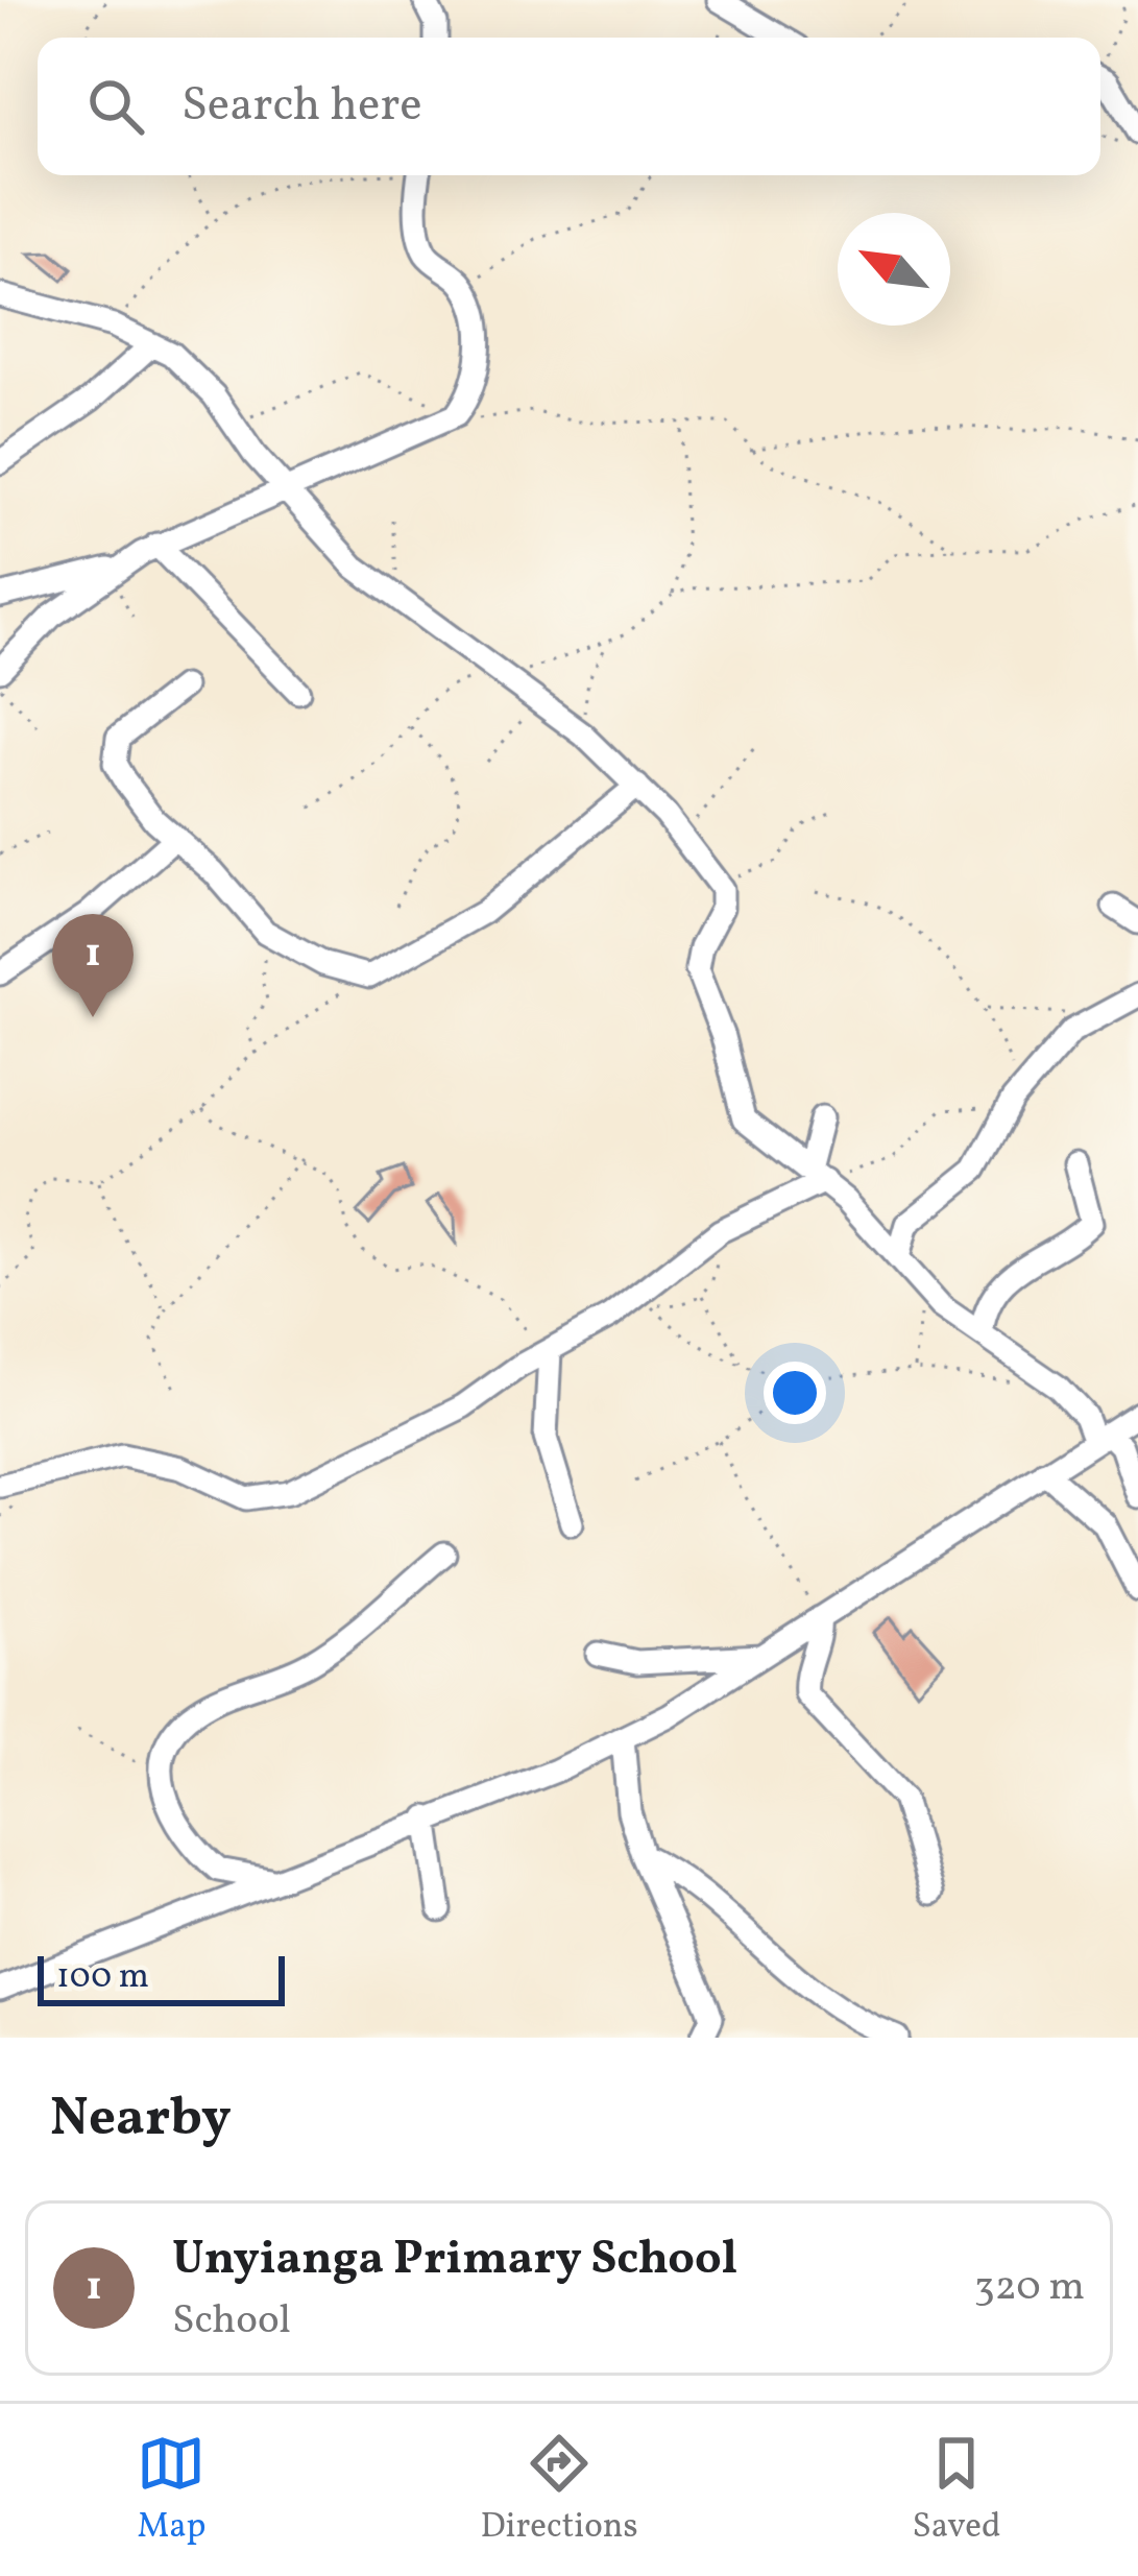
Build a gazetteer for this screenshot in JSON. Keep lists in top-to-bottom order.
{
  "scale_bar": "100 m",
  "north": "top left",
  "page": {
    "search": "Search here",
    "pins": "1",
    "scale": "100 m",
    "heading": "Nearby",
    "list": [
      {
        "mark": "1",
        "name": "Unyianga Primary School",
        "note": "School",
        "value": "320 m"
      }
    ],
    "nav": ["Map", "Directions", "Saved"]
  }
}
